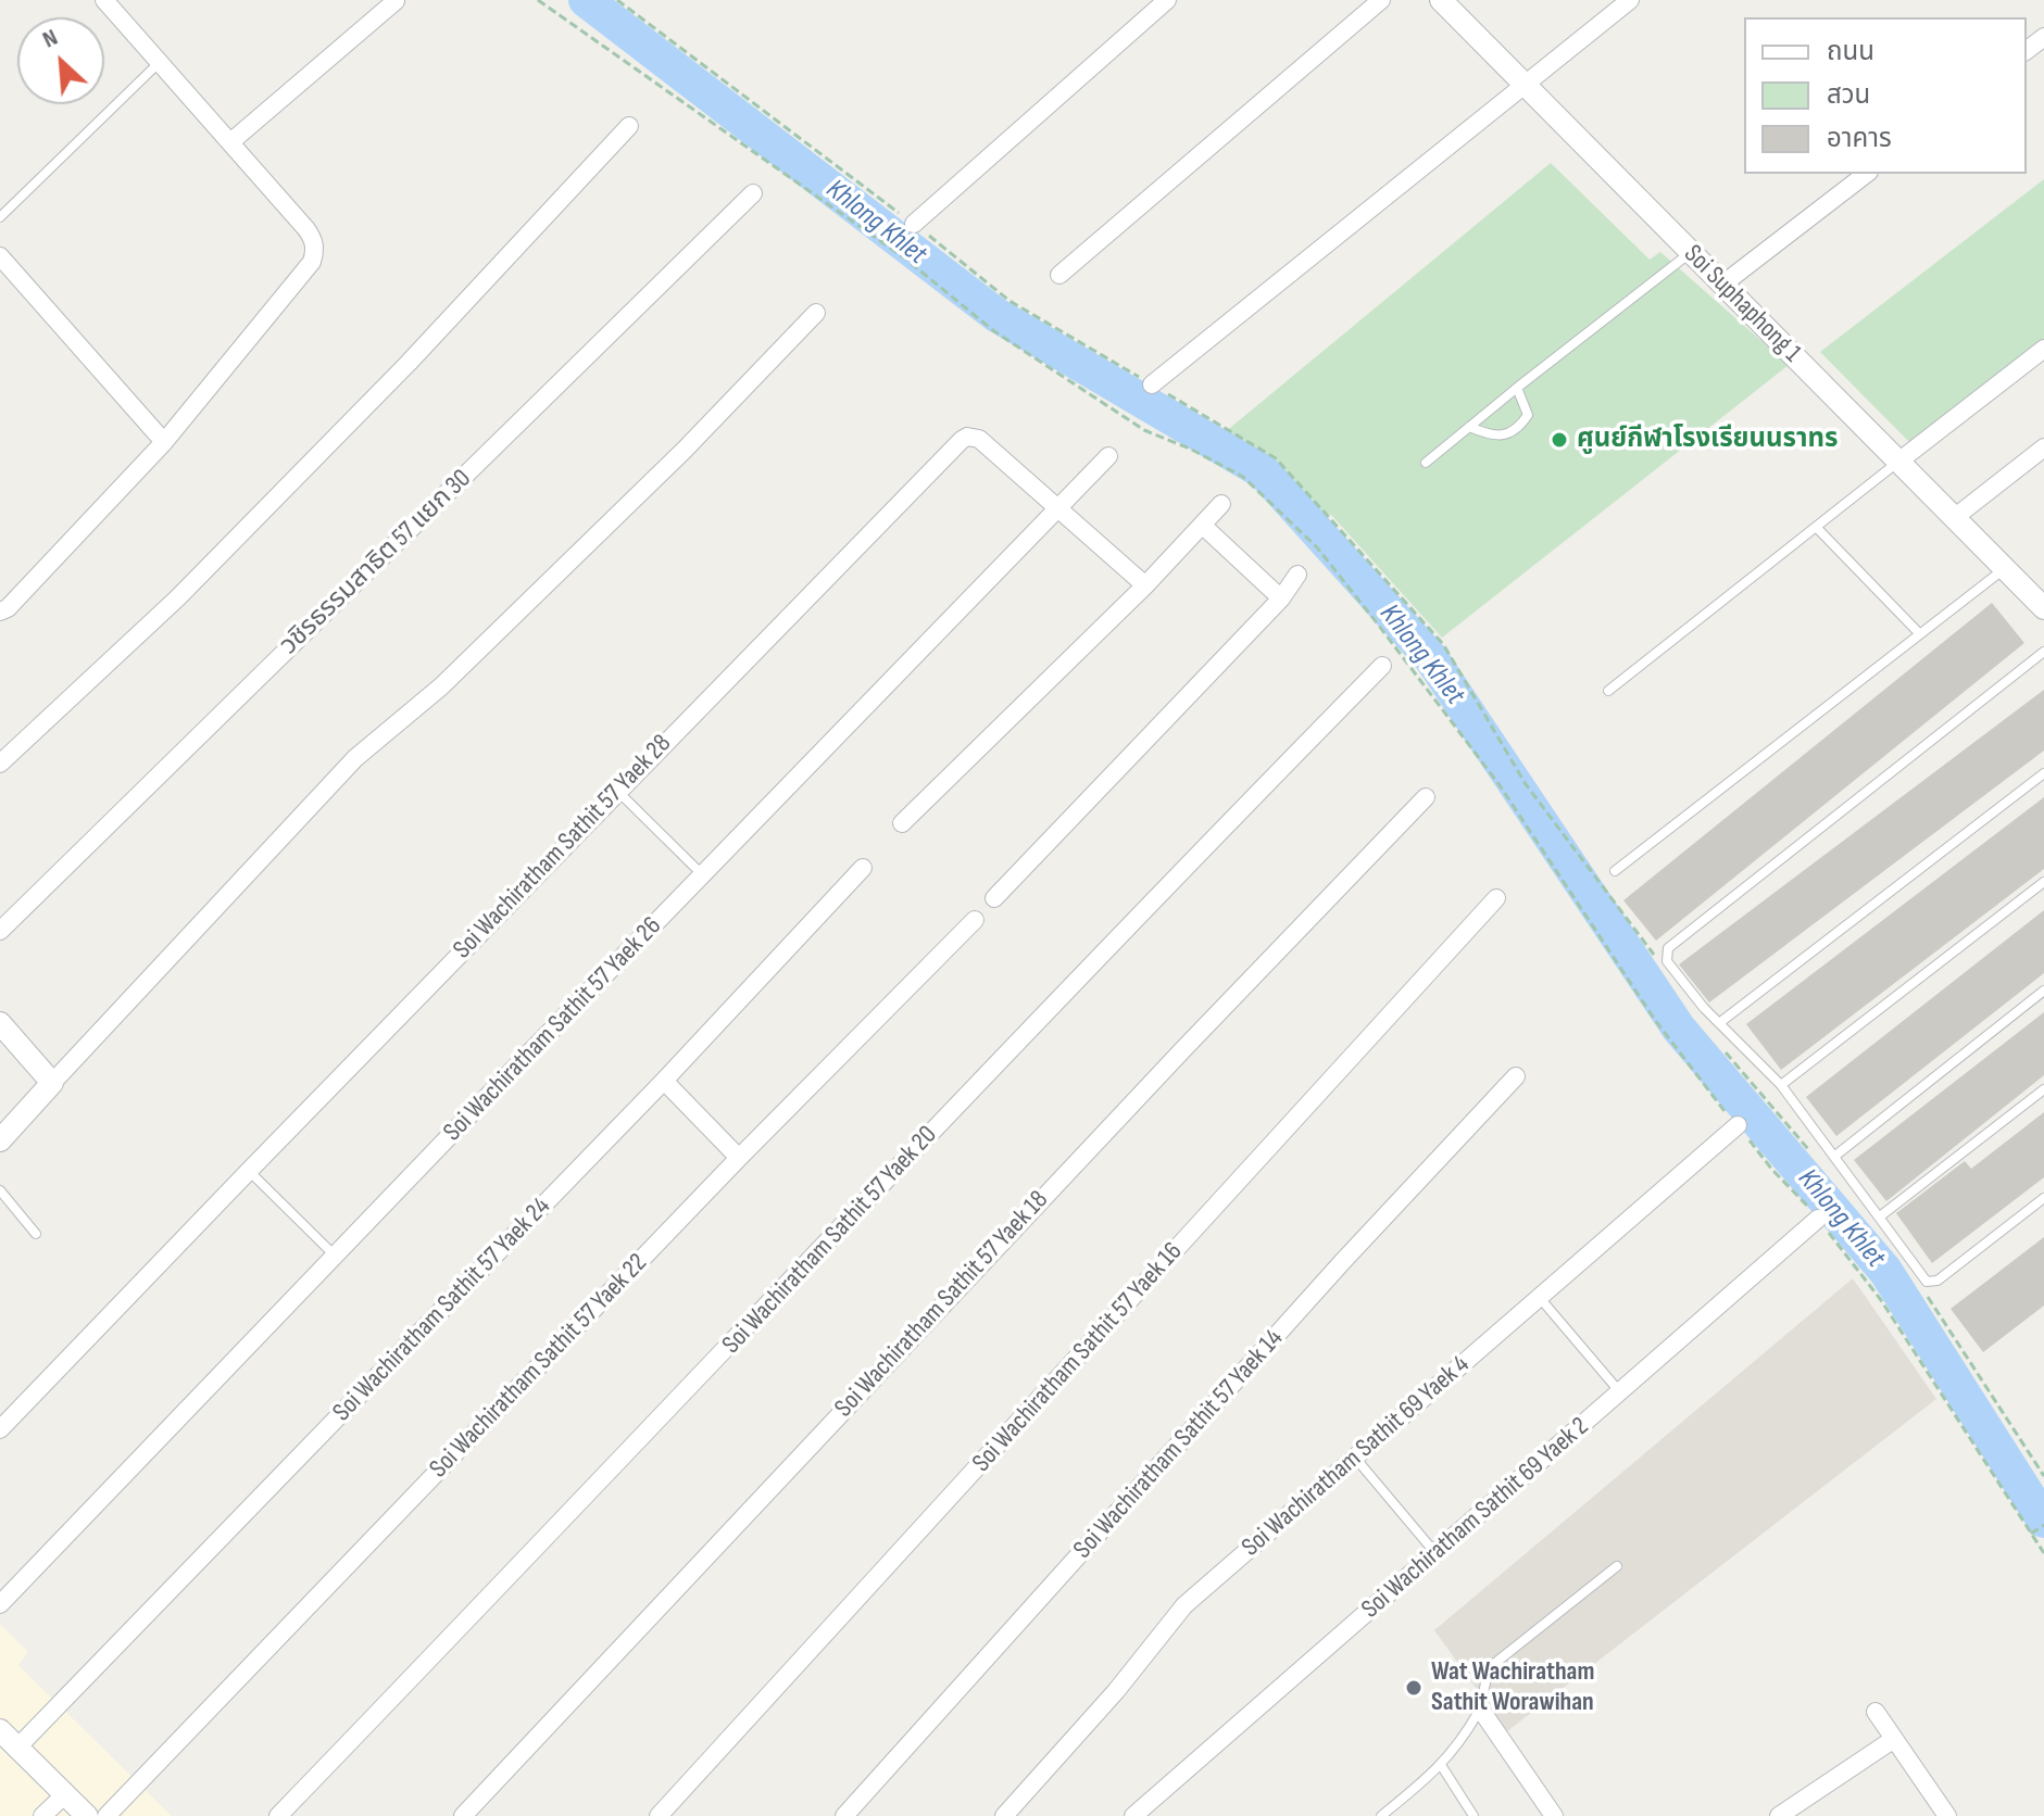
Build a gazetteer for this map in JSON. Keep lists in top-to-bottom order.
{
  "streets": {
    "street": [
      "Soi Suphaphong 1",
      "วชิรธรรมสาธิต 57 แยก 30",
      "Soi Wachiratham Sathit 57 Yaek 28",
      "Soi Wachiratham Sathit 57 Yaek 26",
      "Soi Wachiratham Sathit 57 Yaek 20",
      "Soi Wachiratham Sathit 57 Yaek 18",
      "Soi Wachiratham Sathit 57 Yaek 24",
      "Soi Wachiratham Sathit 57 Yaek 16",
      "Soi Wachiratham Sathit 57 Yaek 22",
      "Soi Wachiratham Sathit 57 Yaek 14",
      "Soi Wachiratham Sathit 69 Yaek 4",
      "Soi Wachiratham Sathit 69 Yaek 2"
    ]
  },
  "crossings": [
    ["Soi Wachiratham Sathit 57 Yaek 28", "Soi Wachiratham Sathit 57 Yaek 26"]
  ],
  "water": ["Khlong Khlet"],
  "places": ["ศูนย์กีฬาโรงเรียนนราทร", "Wat Wachiratham Sathit Worawihan"],
  "legend": ["ถนน", "สวน", "อาคาร"],
  "north": "top left"
}
